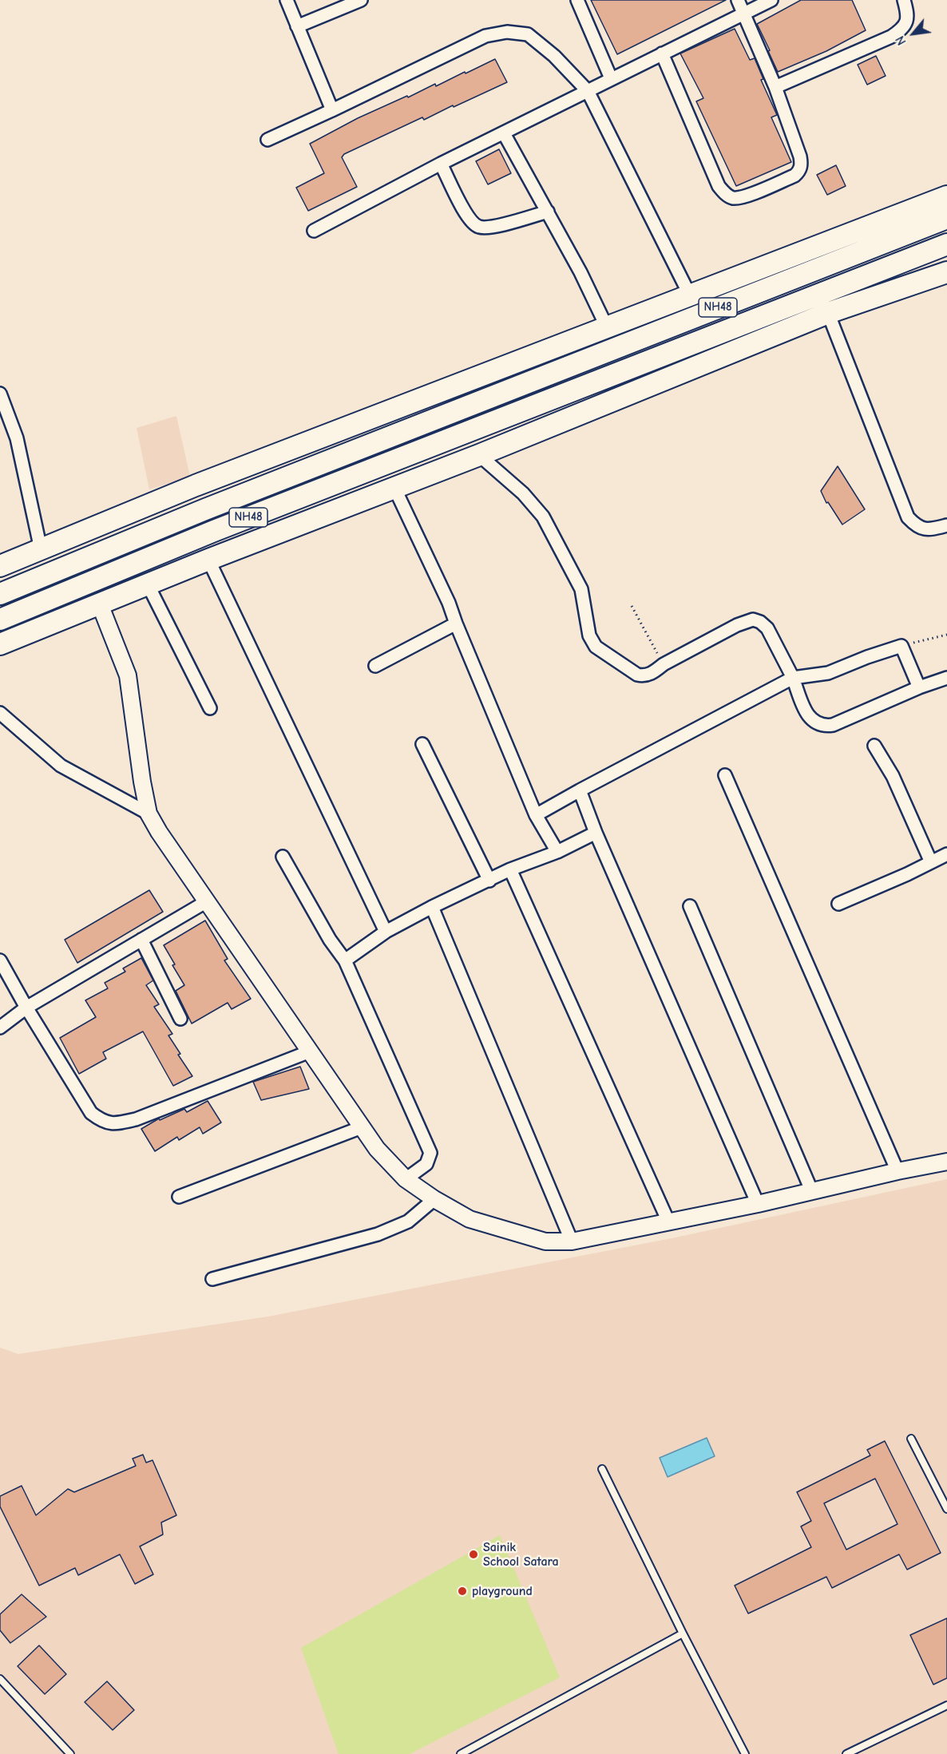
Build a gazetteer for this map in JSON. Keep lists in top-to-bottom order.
{
  "streets": {
    "highway": ["NH48"]
  },
  "places": ["Sainik School Satara", "playground"],
  "north": "bottom left"
}
